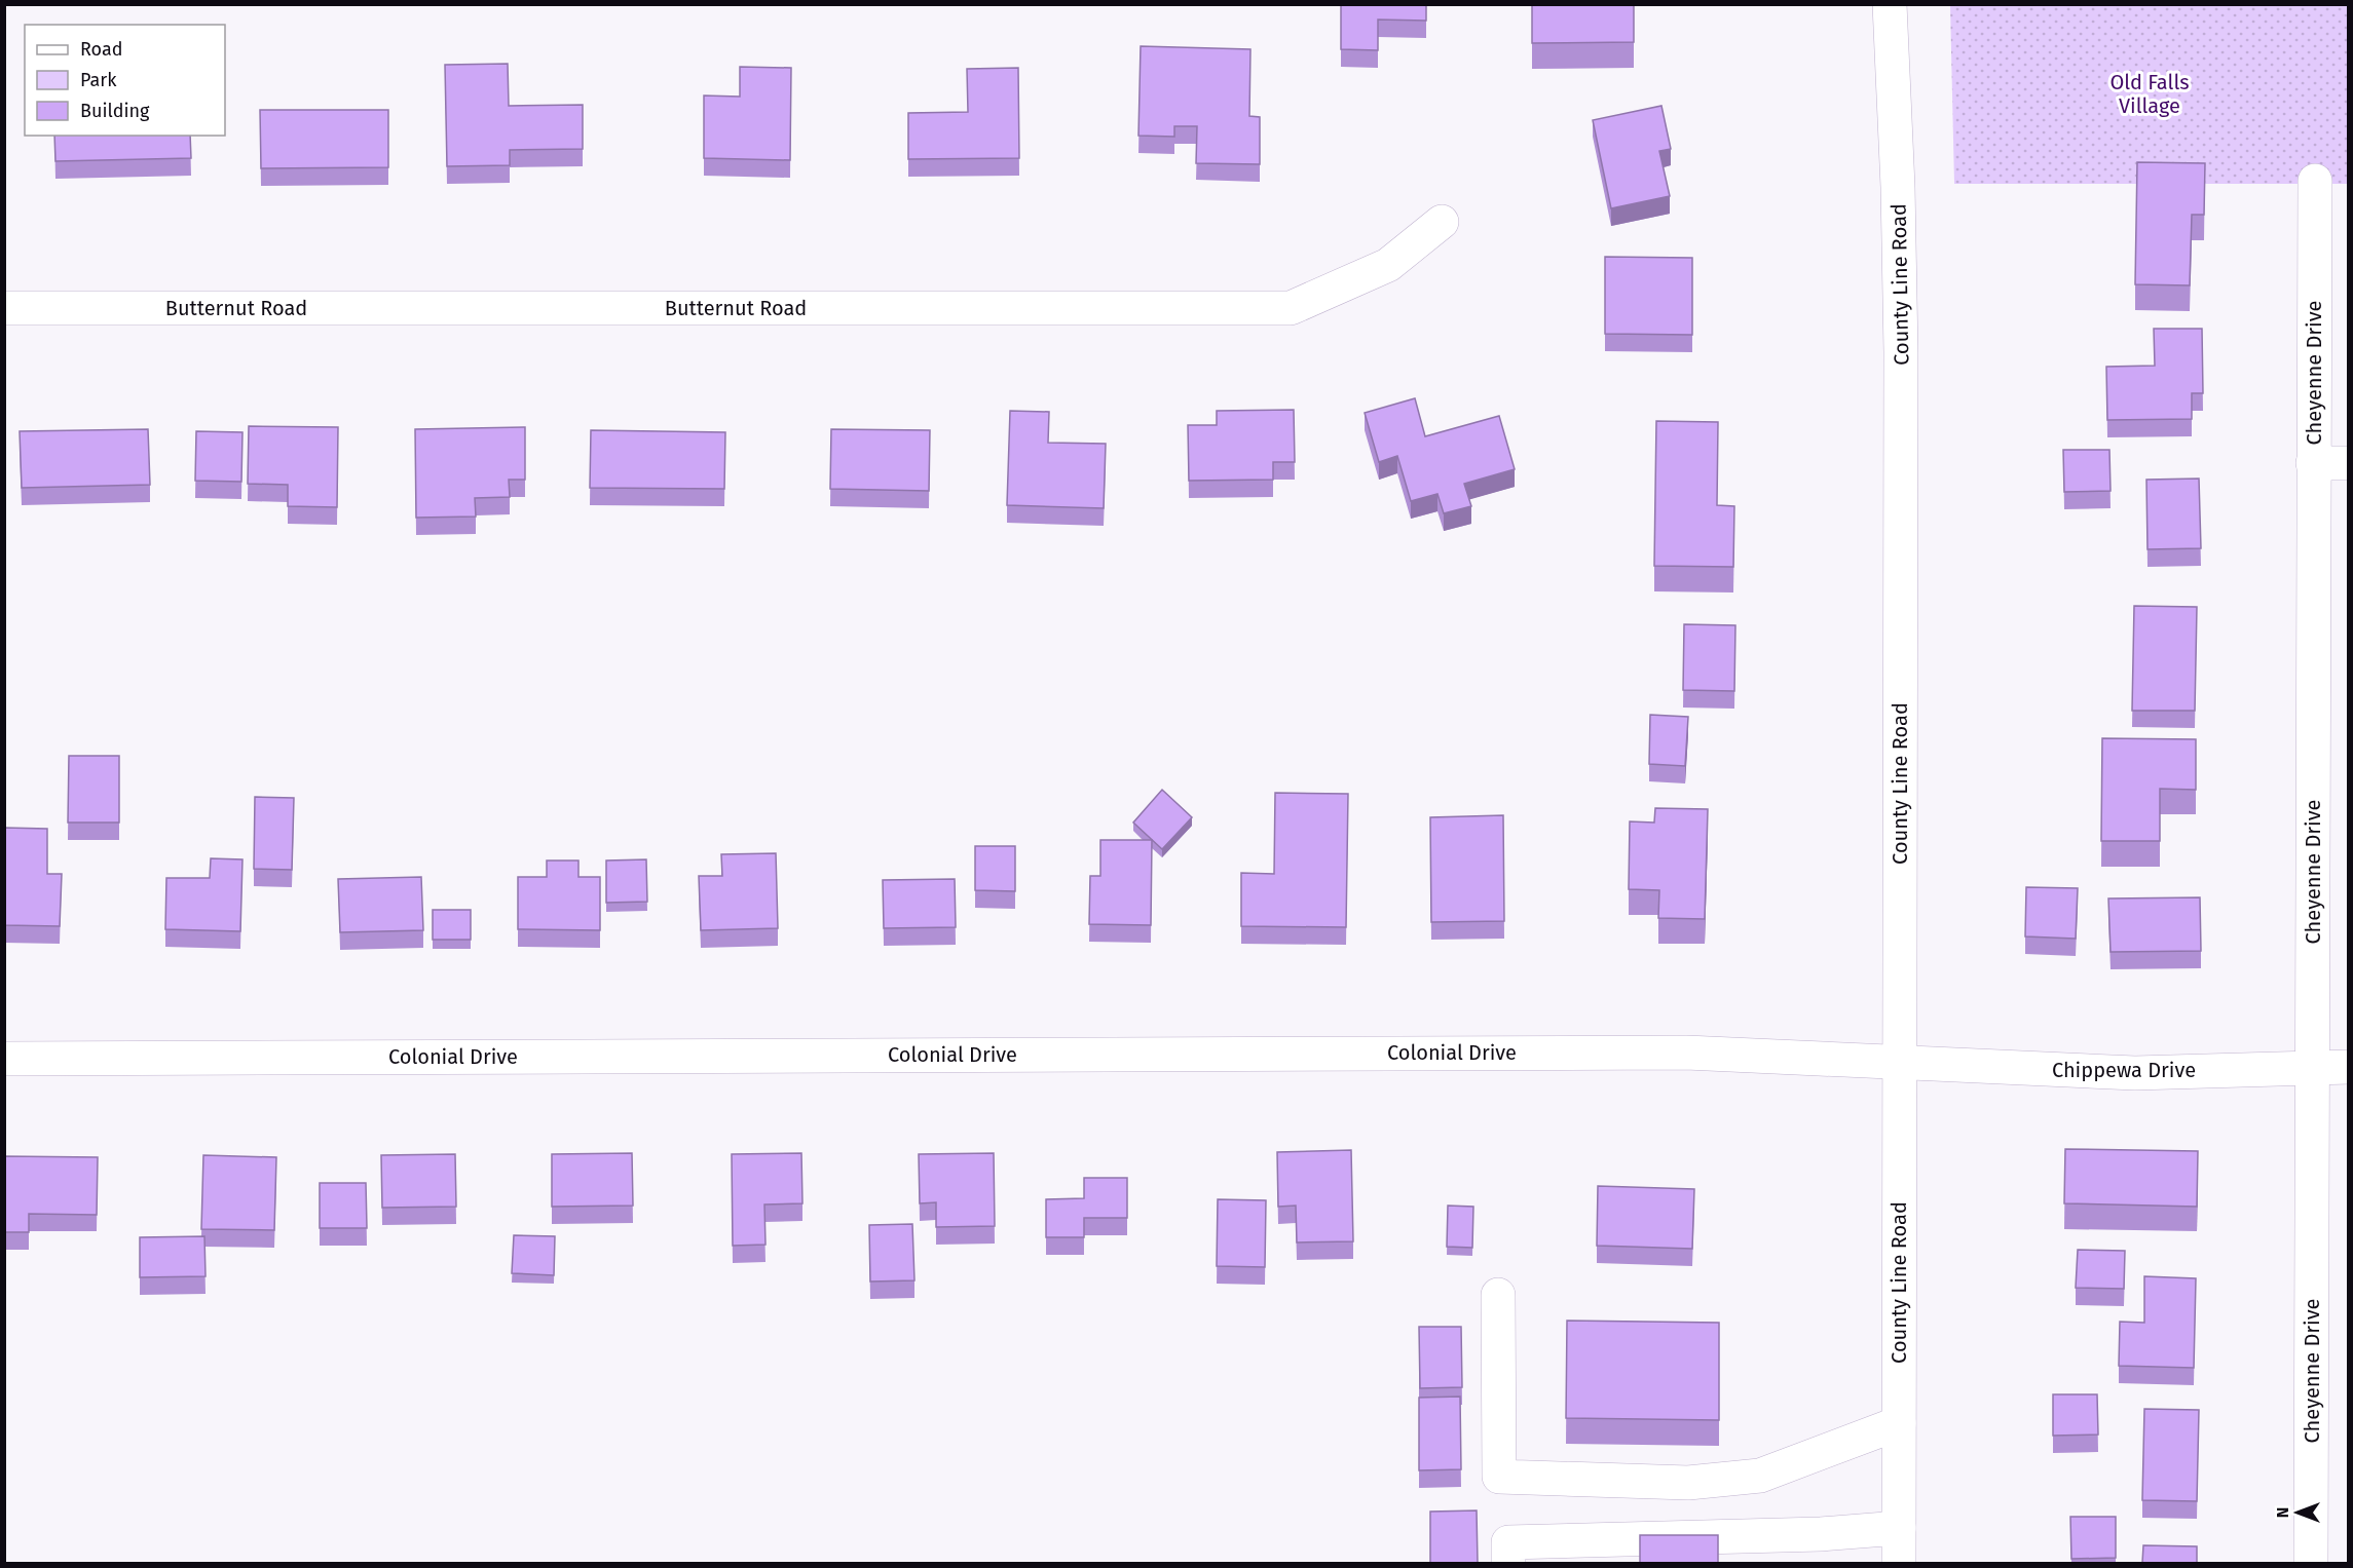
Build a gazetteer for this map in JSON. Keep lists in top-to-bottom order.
{
  "streets": {
    "street": [
      "County Line Road",
      "Butternut Road",
      "Cheyenne Drive",
      "Colonial Drive",
      "Chippewa Drive"
    ]
  },
  "crossings": [
    ["County Line Road", "Colonial Drive"],
    ["County Line Road", "Chippewa Drive"],
    ["Cheyenne Drive", "Chippewa Drive"],
    ["Colonial Drive", "Chippewa Drive"]
  ],
  "parks": ["Old Falls Village"],
  "legend": ["Road", "Park", "Building"],
  "north": "left"
}
